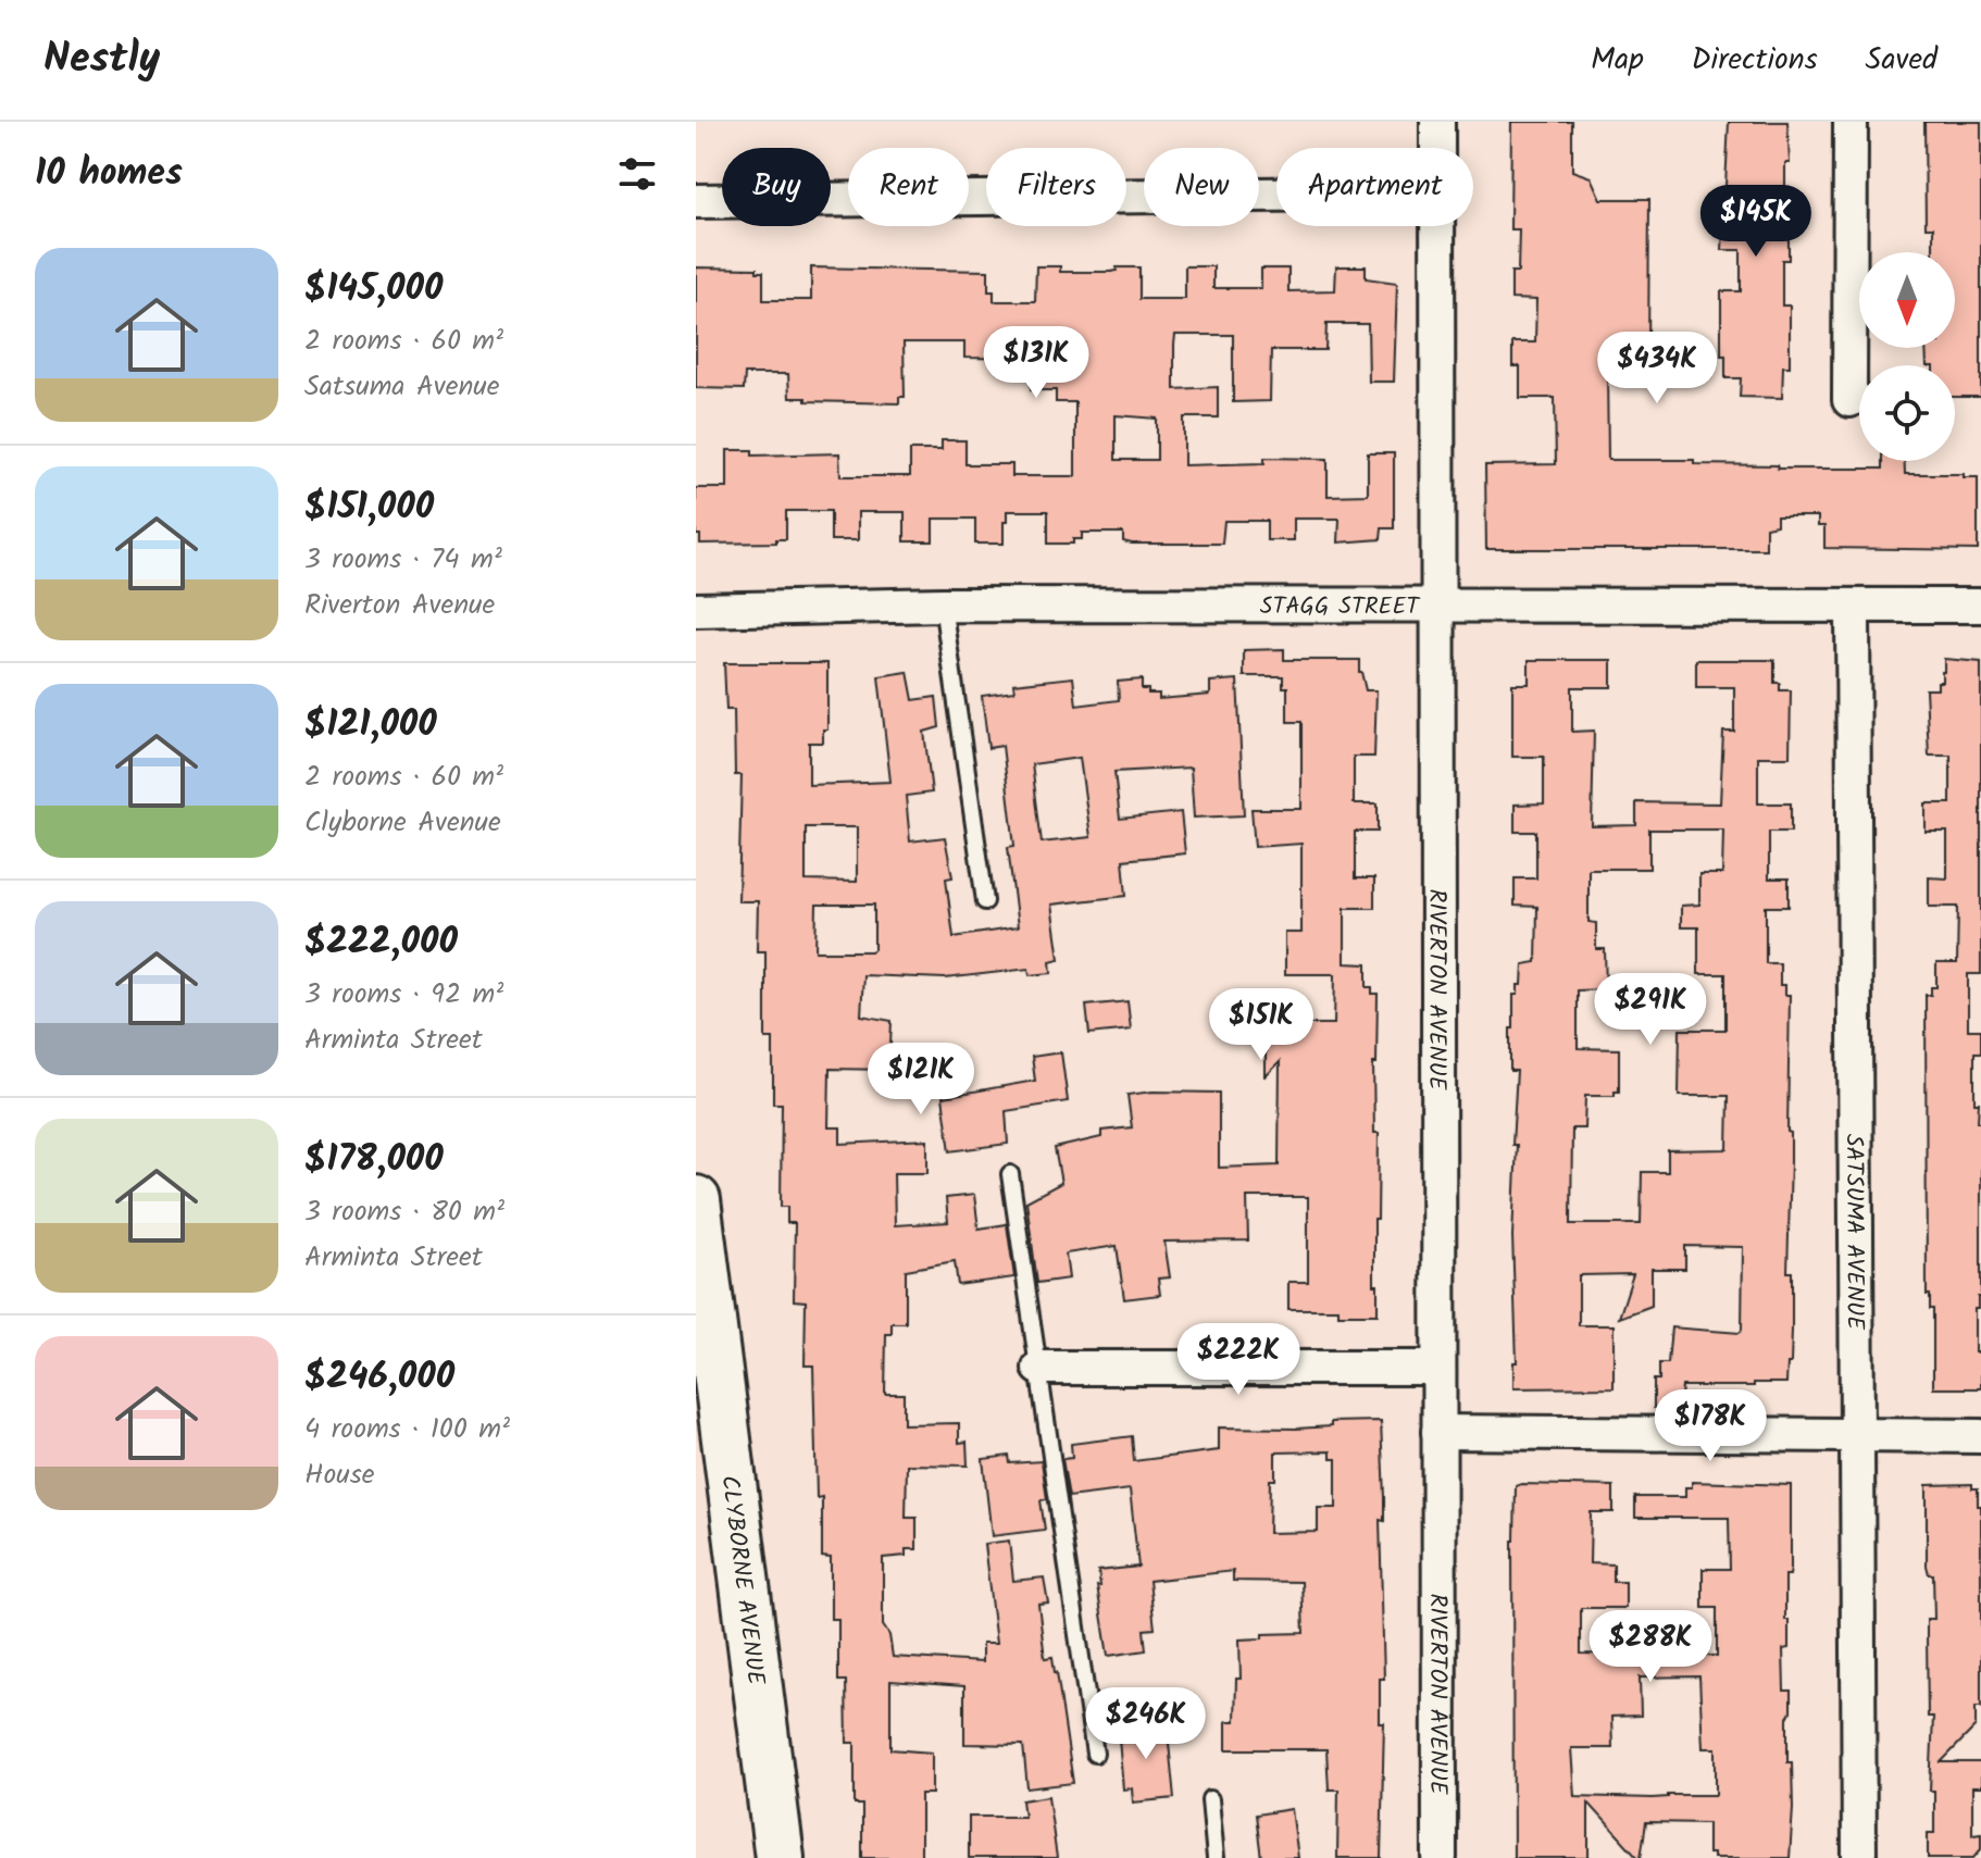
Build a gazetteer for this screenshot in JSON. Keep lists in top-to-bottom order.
{
  "streets": {
    "main road": ["CLYBORNE AVENUE"],
    "street": ["STAGG STREET", "RIVERTON AVENUE", "SATSUMA AVENUE"]
  },
  "crossings": [
    ["STAGG STREET", "RIVERTON AVENUE"],
    ["STAGG STREET", "SATSUMA AVENUE"]
  ],
  "north": "bottom",
  "page": {
    "header": "Nestly",
    "nav": ["Map", "Directions", "Saved"],
    "heading": "10 homes",
    "chip": [
      "Buy",
      "Rent",
      "Filters",
      "New",
      "Apartment"
    ],
    "price": [
      "$145K",
      "$131K",
      "$434K",
      "$291K",
      "$151K",
      "$121K",
      "$222K",
      "$178K",
      "$288K",
      "$246K"
    ],
    "list": [
      {
        "name": "$145,000",
        "note": "2 rooms · 60 m² · Satsuma Avenue"
      },
      {
        "name": "$151,000",
        "note": "3 rooms · 74 m² · Riverton Avenue"
      },
      {
        "name": "$121,000",
        "note": "2 rooms · 60 m² · Clyborne Avenue"
      },
      {
        "name": "$222,000",
        "note": "3 rooms · 92 m² · Arminta Street"
      },
      {
        "name": "$178,000",
        "note": "3 rooms · 80 m² · Arminta Street"
      },
      {
        "name": "$246,000",
        "note": "4 rooms · 100 m² · House"
      }
    ]
  }
}
